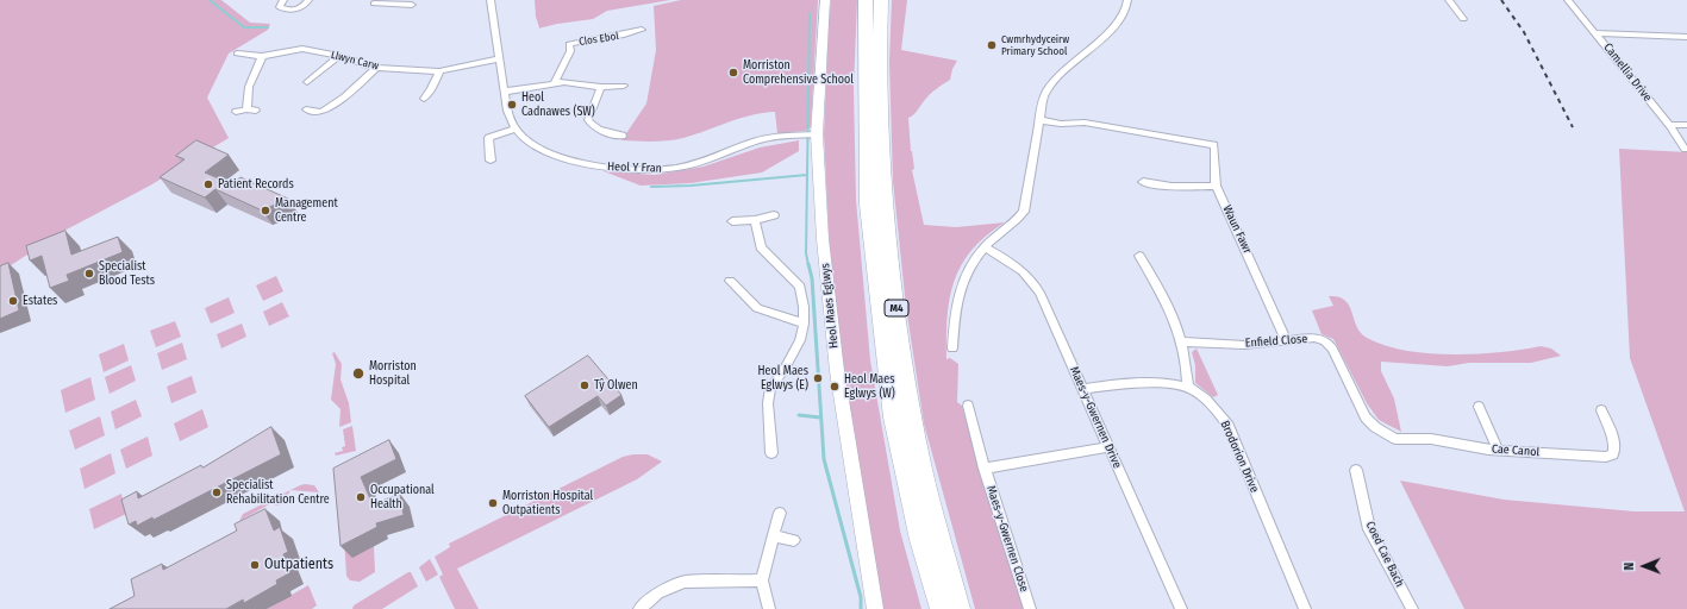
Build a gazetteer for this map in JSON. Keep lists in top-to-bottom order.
{
  "streets": {
    "highway": ["M4"],
    "street": [
      "Clos Ebol",
      "Llwyn Carw",
      "Camellia Drive",
      "Heol Y Fran",
      "Waun Fawr",
      "Heol Maes Eglwys",
      "Enfield Close",
      "Maes-y-Gwernen Drive",
      "Cae Canol",
      "Brodorion Drive",
      "Maes-y-Gwernen Close",
      "Coed Cae Bach"
    ]
  },
  "crossings": [
    ["Llwyn Carw", "Heol Y Fran"],
    ["Heol Y Fran", "Heol Maes Eglwys"],
    ["Waun Fawr", "Enfield Close"],
    ["Enfield Close", "Cae Canol"],
    ["Maes-y-Gwernen Drive", "Maes-y-Gwernen Close"]
  ],
  "places": [
    "Cwmrhydyceirw Primary School",
    "Morriston Comprehensive School",
    "Heol Cadnawes (SW)",
    "Patient Records",
    "Management Centre",
    "Specialist Blood Tests",
    "Estates",
    "Morriston Hospital",
    "Heol Maes Eglwys (E)",
    "Tŷ Olwen",
    "Heol Maes Eglwys (W)",
    "Specialist Rehabilitation Centre",
    "Occupational Health",
    "Morriston Hospital Outpatients",
    "Outpatients"
  ],
  "north": "left"
}
